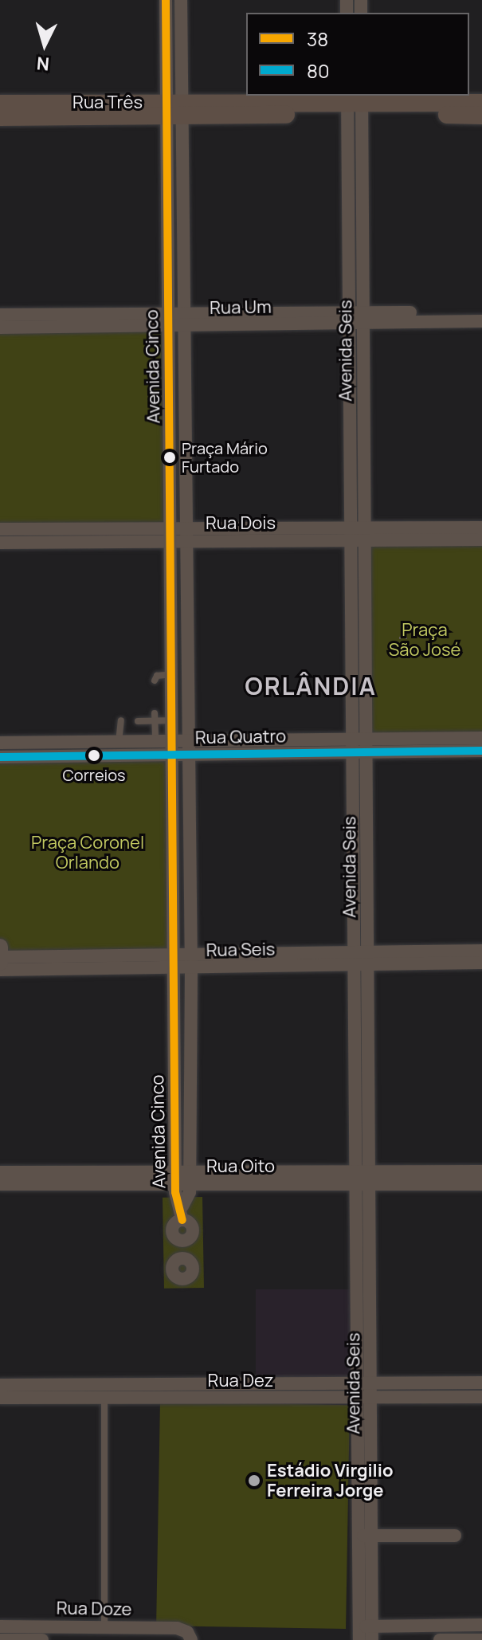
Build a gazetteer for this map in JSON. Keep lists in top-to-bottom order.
{
  "streets": {
    "main road": ["Rua Três"],
    "street": [
      "Rua Um",
      "Avenida Seis",
      "Avenida Cinco",
      "Rua Dois",
      "Rua Quatro",
      "Rua Seis",
      "Rua Oito",
      "Rua Dez",
      "Rua Doze"
    ]
  },
  "crossings": [
    ["Rua Três", "Avenida Seis"],
    ["Rua Três", "Avenida Cinco"],
    ["Rua Um", "Avenida Seis"],
    ["Rua Um", "Avenida Cinco"],
    ["Avenida Seis", "Rua Dois"],
    ["Avenida Seis", "Rua Quatro"],
    ["Avenida Seis", "Rua Seis"],
    ["Avenida Seis", "Rua Oito"],
    ["Avenida Seis", "Rua Dez"],
    ["Avenida Cinco", "Rua Dois"],
    ["Avenida Cinco", "Rua Quatro"],
    ["Avenida Cinco", "Rua Seis"],
    ["Avenida Cinco", "Rua Oito"]
  ],
  "districts": ["ORLÂNDIA"],
  "parks": ["Praça São José", "Praça Coronel Orlando"],
  "places": ["Praça Mário Furtado", "Correios", "Estádio Virgilio Ferreira Jorge"],
  "lines": ["transit line 38", "transit line 80"],
  "legend": ["38", "80"],
  "north": "bottom"
}
